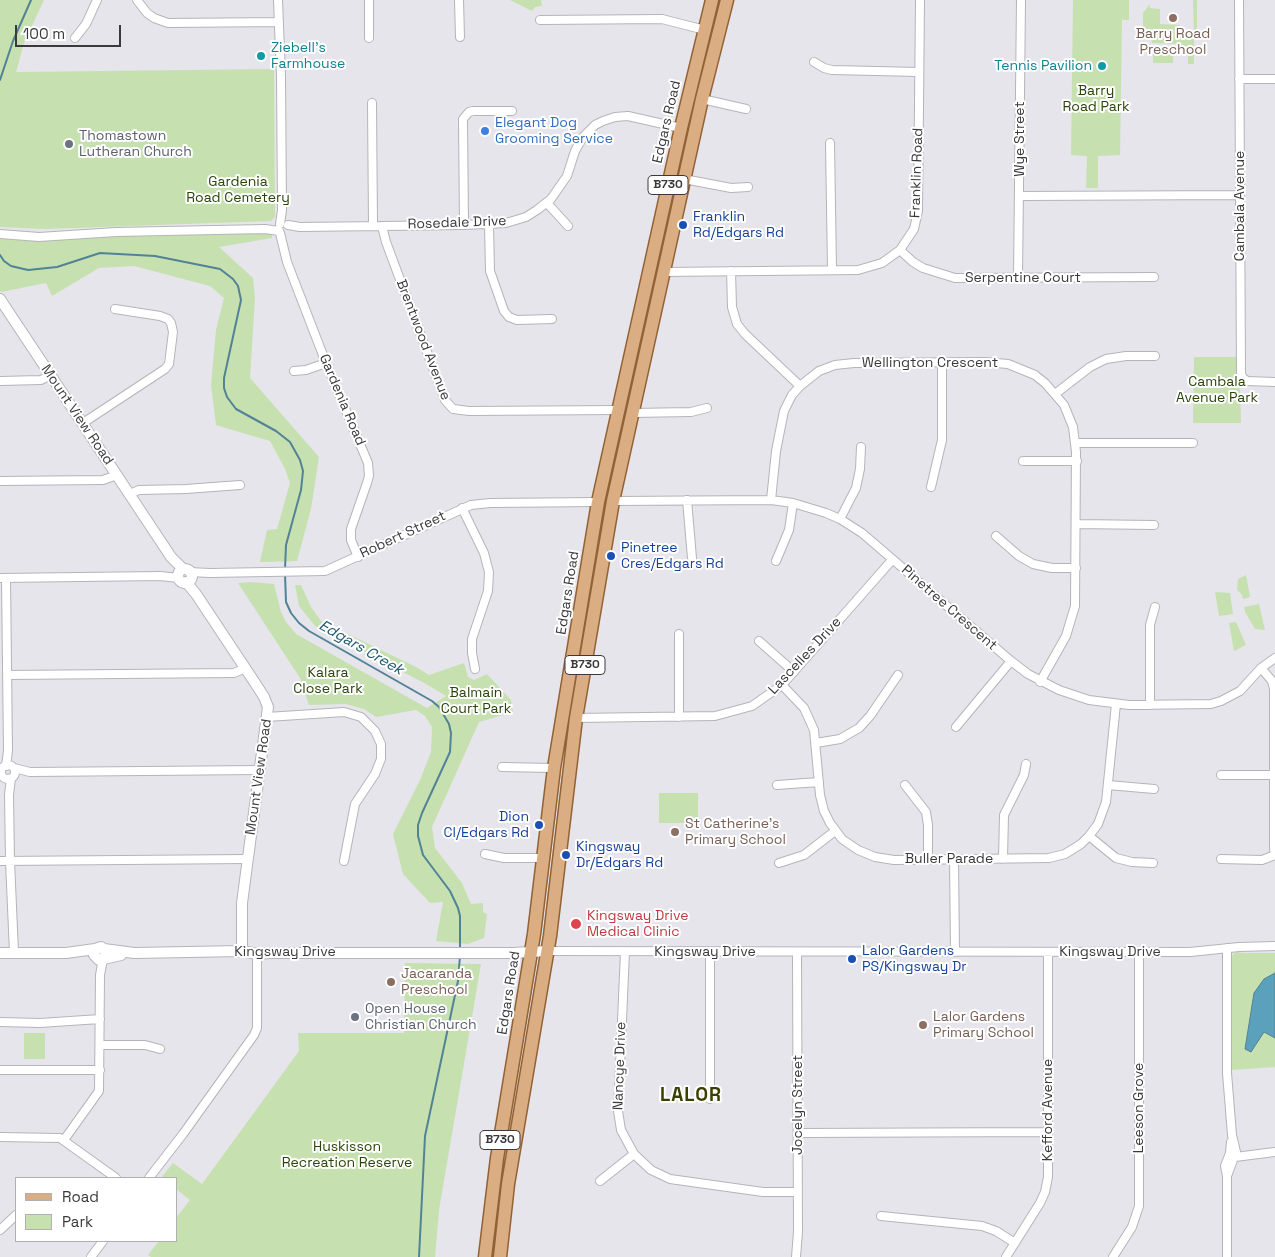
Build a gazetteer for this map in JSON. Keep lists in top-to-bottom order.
{
  "streets": {
    "main road": ["Edgars Road", "B730"],
    "street": [
      "Wye Street",
      "Franklin Road",
      "Cambala Avenue",
      "Rosedale Drive",
      "Serpentine Court",
      "Brentwood Avenue",
      "Wellington Crescent",
      "Gardenia Road",
      "Mount View Road",
      "Robert Street",
      "Pinetree Crescent",
      "Lascelles Drive",
      "Buller Parade",
      "Kingsway Drive",
      "Nancye Drive",
      "Jocelyn Street",
      "Leeson Grove",
      "Kefford Avenue"
    ]
  },
  "crossings": [
    ["Edgars Road", "Franklin Road"],
    ["Edgars Road", "Rosedale Drive"],
    ["Edgars Road", "Brentwood Avenue"],
    ["Edgars Road", "Robert Street"],
    ["Edgars Road", "Pinetree Crescent"],
    ["Edgars Road", "Lascelles Drive"],
    ["Edgars Road", "Kingsway Drive"],
    ["Wye Street", "Serpentine Court"],
    ["Franklin Road", "Serpentine Court"],
    ["Rosedale Drive", "Brentwood Avenue"],
    ["Rosedale Drive", "Gardenia Road"],
    ["Wellington Crescent", "Pinetree Crescent"],
    ["Gardenia Road", "Robert Street"],
    ["Mount View Road", "Robert Street"],
    ["Mount View Road", "Kingsway Drive"],
    ["Pinetree Crescent", "Lascelles Drive"],
    ["Pinetree Crescent", "Buller Parade"],
    ["Lascelles Drive", "Buller Parade"],
    ["Kingsway Drive", "Nancye Drive"],
    ["Kingsway Drive", "Jocelyn Street"],
    ["Kingsway Drive", "Leeson Grove"],
    ["Kingsway Drive", "Kefford Avenue"],
    ["Nancye Drive", "Jocelyn Street"]
  ],
  "districts": ["LALOR"],
  "water": ["Edgars Creek"],
  "parks": [
    "Barry Road Park",
    "Gardenia Road Cemetery",
    "Cambala Avenue Park",
    "Kalara Close Park",
    "Balmain Court Park",
    "Huskisson Recreation Reserve"
  ],
  "places": [
    "Barry Road Preschool",
    "Ziebell's Farmhouse",
    "Tennis Pavilion",
    "Elegant Dog Grooming Service",
    "Thomastown Lutheran Church",
    "Franklin Rd/Edgars Rd",
    "Pinetree Cres/Edgars Rd",
    "Dion Cl/Edgars Rd",
    "St Catherine's Primary School",
    "Kingsway Dr/Edgars Rd",
    "Kingsway Drive Medical Clinic",
    "Lalor Gardens PS/Kingsway Dr",
    "Jacaranda Preschool",
    "Open House Christian Church",
    "Lalor Gardens Primary School"
  ],
  "legend": ["Road", "Park"],
  "scale_bar": "100 m"
}
